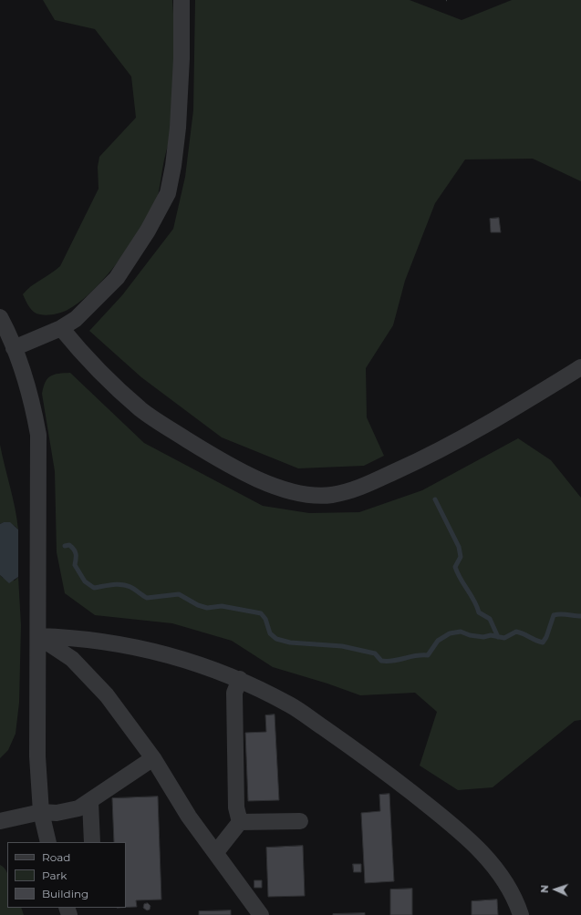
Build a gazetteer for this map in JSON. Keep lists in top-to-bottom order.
{
  "legend": ["Road", "Park", "Building"],
  "north": "left"
}
